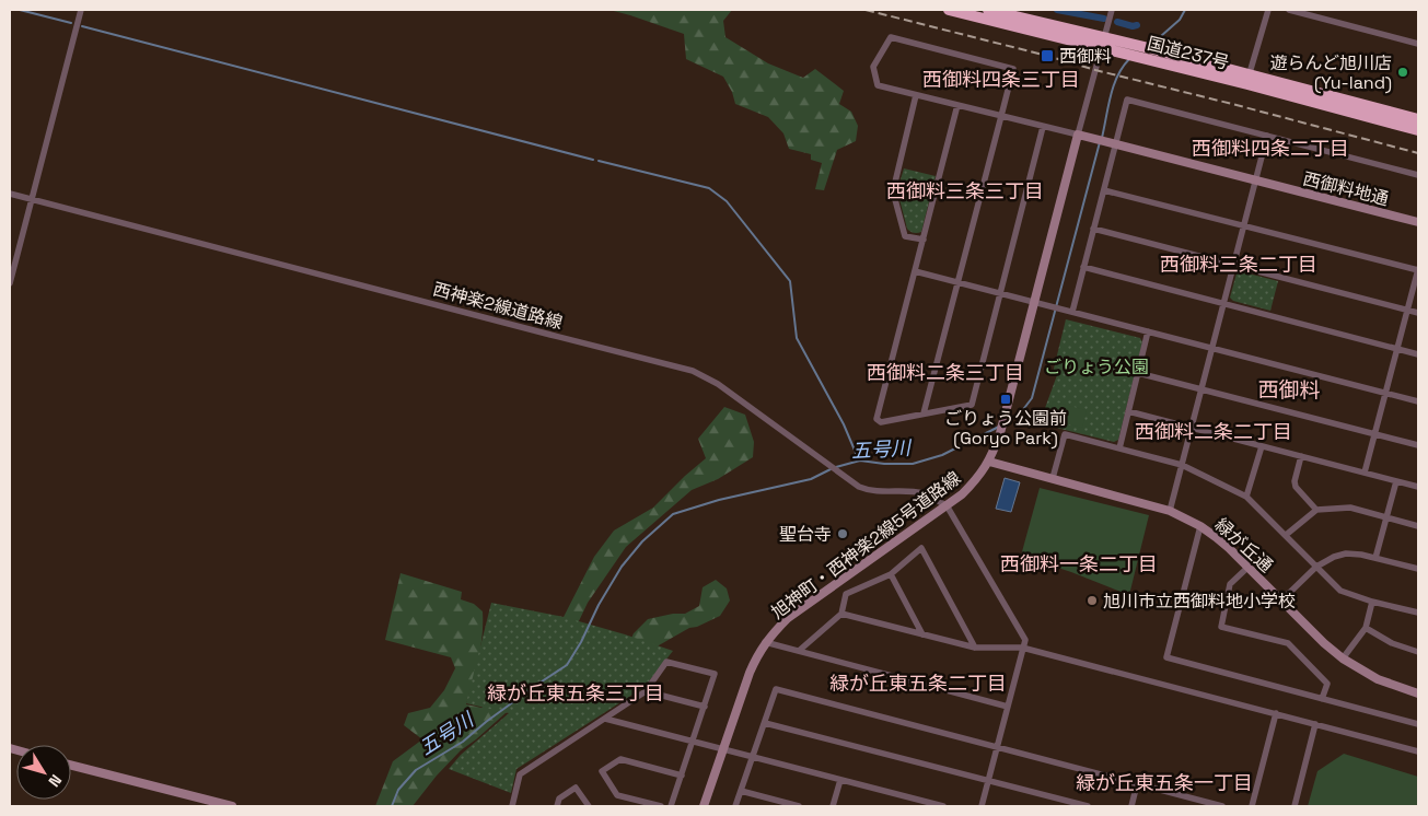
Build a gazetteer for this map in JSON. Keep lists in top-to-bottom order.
{
  "streets": {
    "highway": ["国道237号"],
    "street": [
      "西御料地通",
      "西神楽2線道路線",
      "旭神町・西神楽2線5号道路線",
      "緑が丘通"
    ]
  },
  "crossings": [
    ["西神楽2線道路線", "旭神町・西神楽2線5号道路線"],
    ["旭神町・西神楽2線5号道路線", "緑が丘通"]
  ],
  "districts": [
    "西御料四条三丁目",
    "西御料四条二丁目",
    "西御料三条三丁目",
    "西御料三条二丁目",
    "西御料二条三丁目",
    "西御料",
    "西御料二条二丁目",
    "西御料一条二丁目",
    "緑が丘東五条二丁目",
    "緑が丘東五条三丁目",
    "緑が丘東五条一丁目"
  ],
  "water": ["五号川"],
  "parks": ["ごりょう公園"],
  "places": {
    "transit": ["西御料", "ごりょう公園前 (Goryo Park)"],
    "other": ["遊らんど旭川店 (Yu-land)", "聖台寺", "旭川市立西御料地小学校"]
  },
  "north": "bottom right"
}
